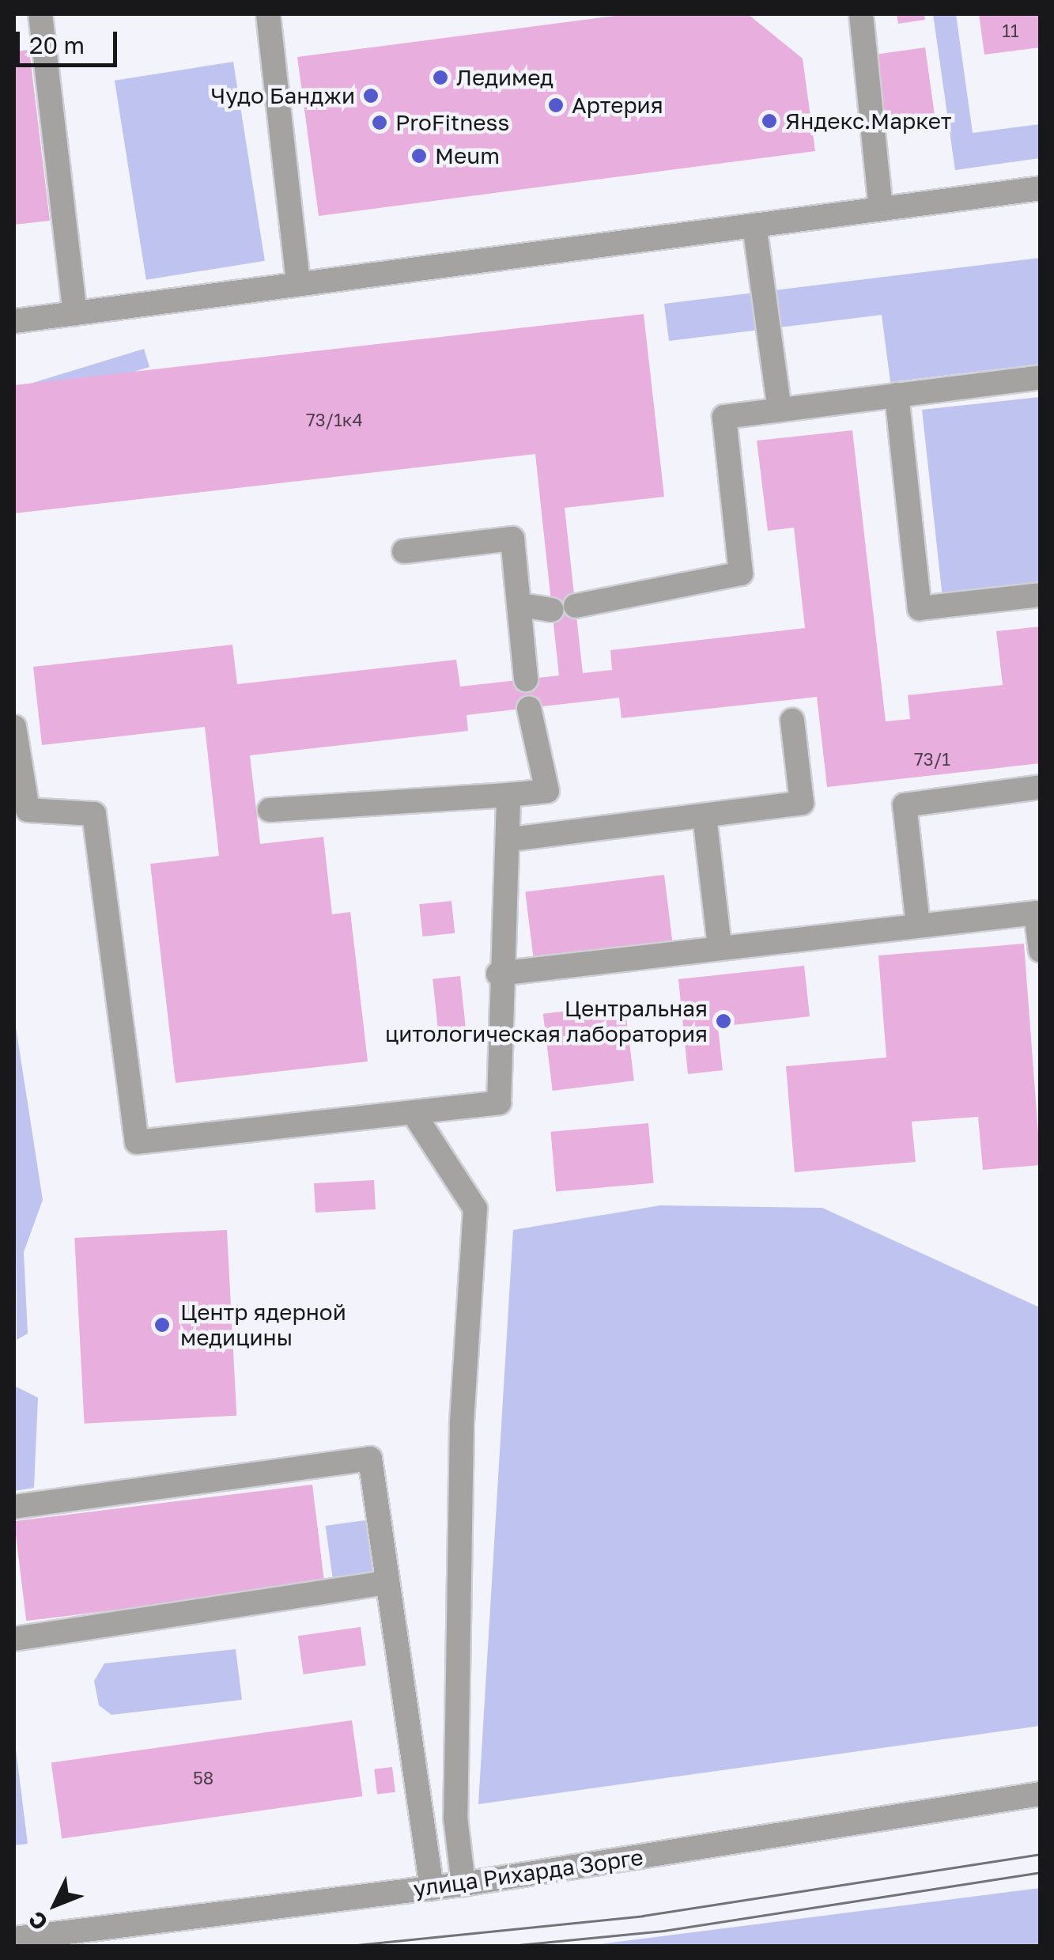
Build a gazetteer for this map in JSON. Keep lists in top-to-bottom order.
{
  "streets": {
    "street": ["улица Рихарда Зорге"]
  },
  "places": [
    "Ледимед",
    "Чудо Банджи",
    "Артерия",
    "Яндекс.Маркет",
    "ProFitness",
    "Meum",
    "Центральная цитологическая лаборатория",
    "Центр ядерной медицины"
  ],
  "house_numbers": [
    "11",
    "73/1к4",
    "73/1",
    "58"
  ],
  "scale_bar": "20 m",
  "north": "bottom left"
}
